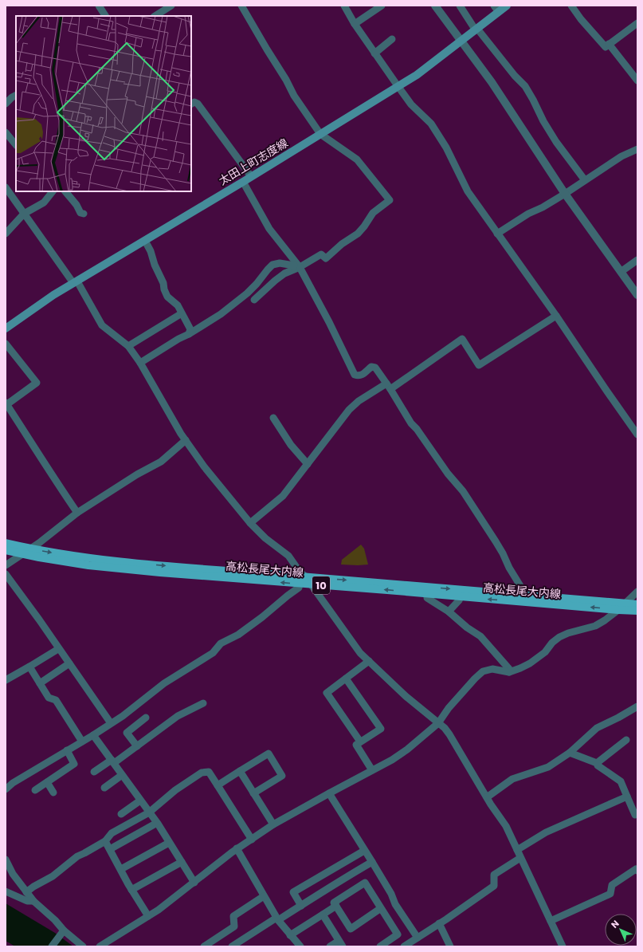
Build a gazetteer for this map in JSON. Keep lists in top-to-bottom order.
{
  "streets": {
    "main road": ["太田上町志度線", "高松長尾大内線", "10"]
  },
  "north": "top left"
}
